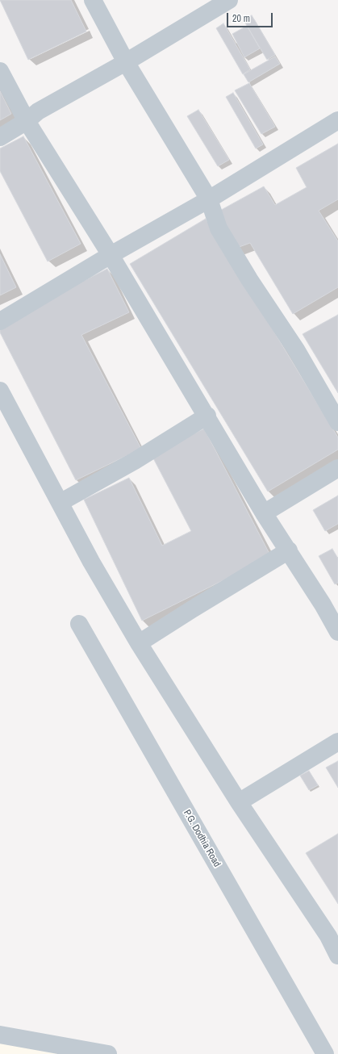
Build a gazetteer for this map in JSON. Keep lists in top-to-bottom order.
{
  "streets": {
    "street": ["P.G. Dodhia Road"]
  },
  "scale_bar": "20 m"
}
